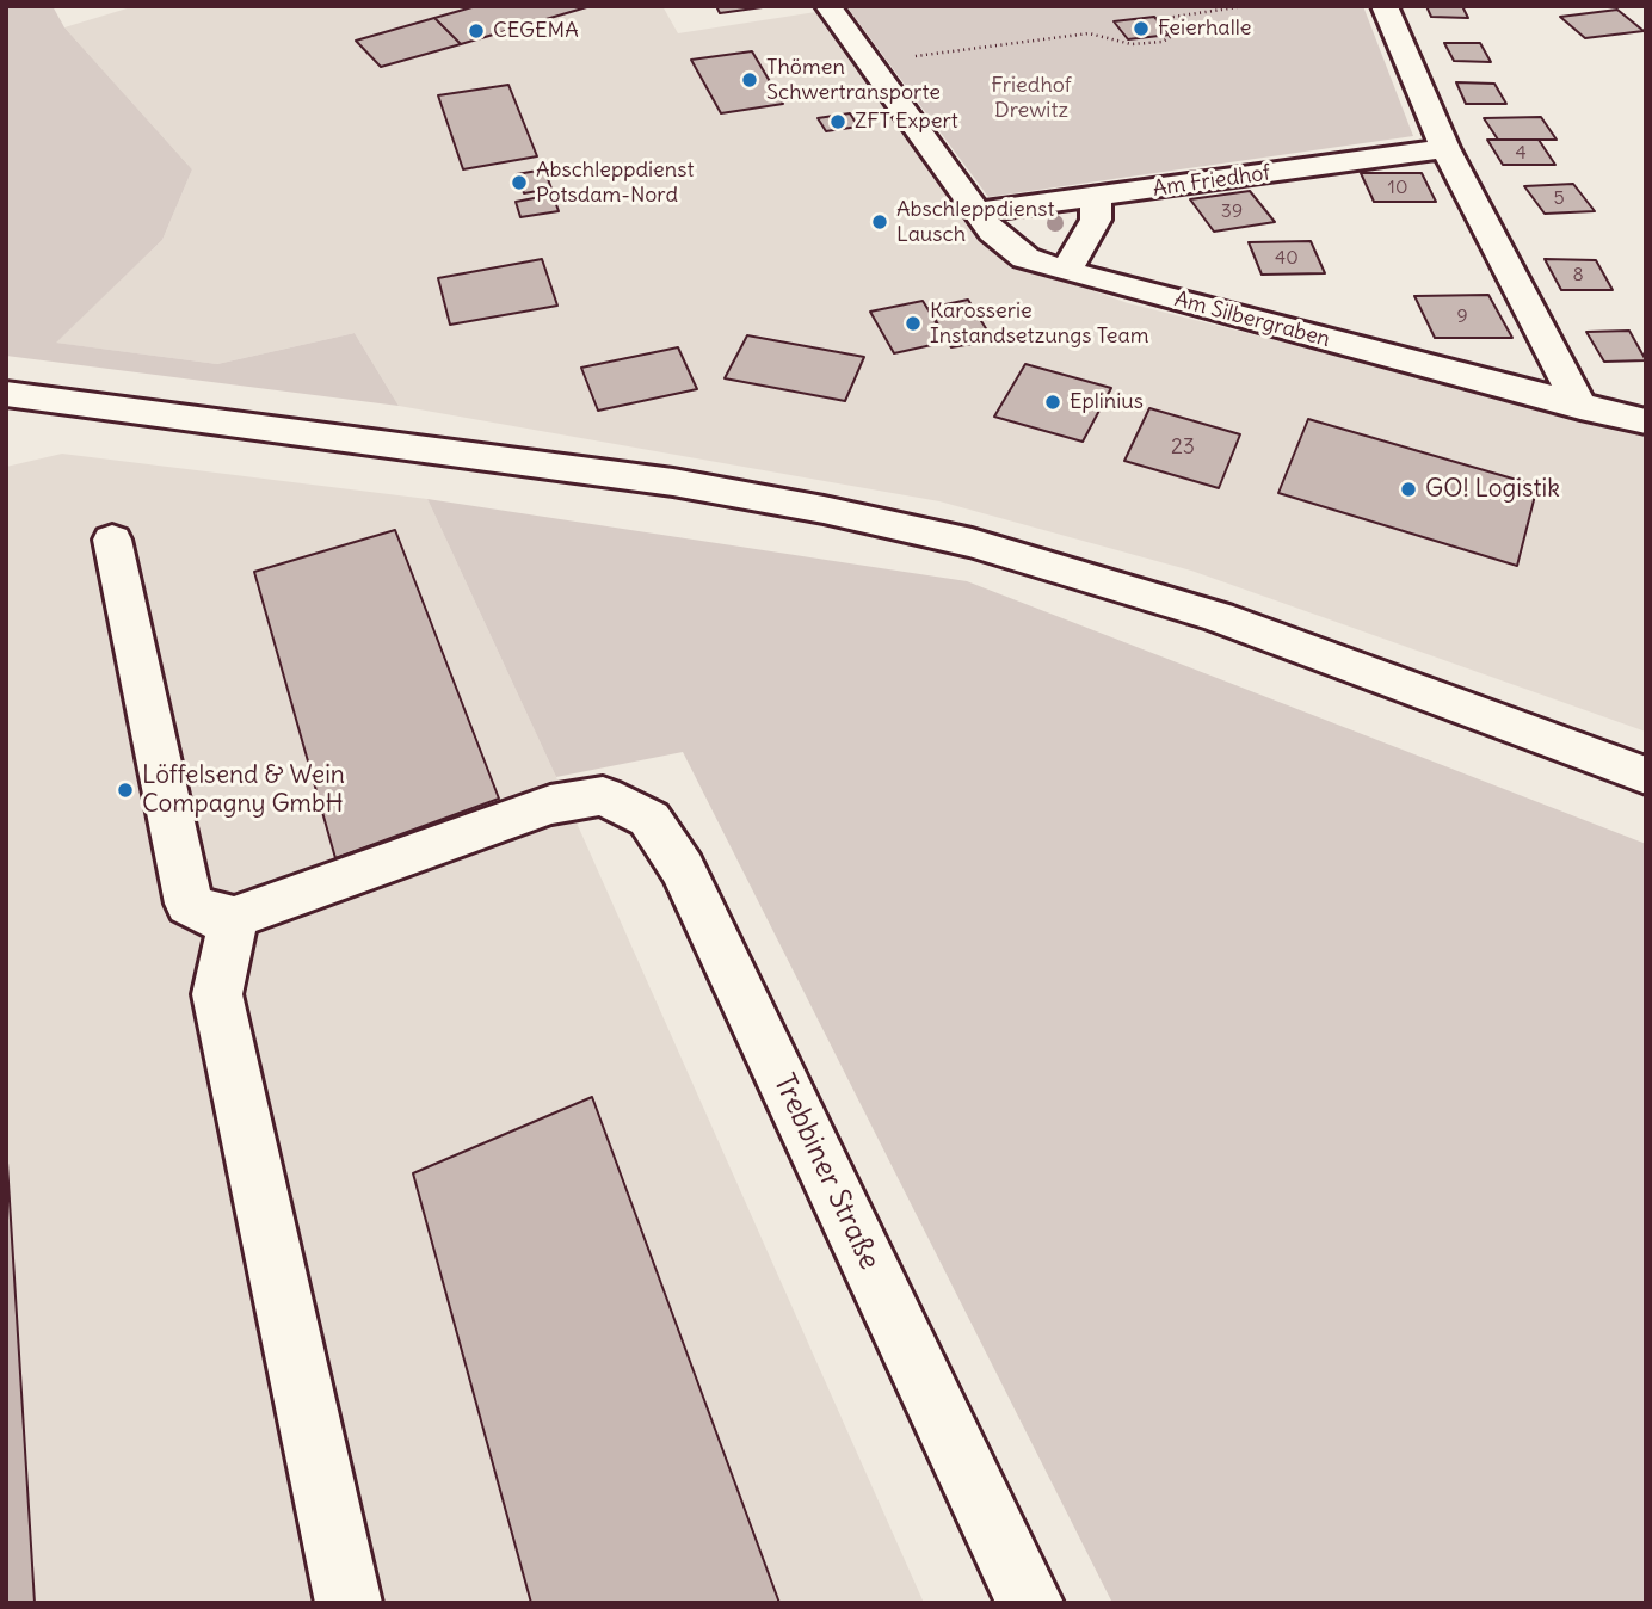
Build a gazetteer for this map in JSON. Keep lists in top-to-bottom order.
{
  "streets": {
    "street": ["Am Friedhof", "Am Silbergraben", "Trebbiner Straße"]
  },
  "crossings": [
    ["Am Friedhof", "Am Silbergraben"]
  ],
  "parks": ["Friedhof Drewitz"],
  "places": [
    "Feierhalle",
    "CEGEMA",
    "Thömen Schwertransporte",
    "ZFT Expert",
    "Abschleppdienst Potsdam-Nord",
    "Abschleppdienst Lausch",
    "Karosserie Instandsetzungs Team",
    "Eplinius",
    "GO! Logistik",
    "Löffelsend & Wein Compagny GmbH"
  ],
  "house_numbers": [
    "4",
    "10",
    "5",
    "39",
    "40",
    "8",
    "9",
    "23"
  ]
}
